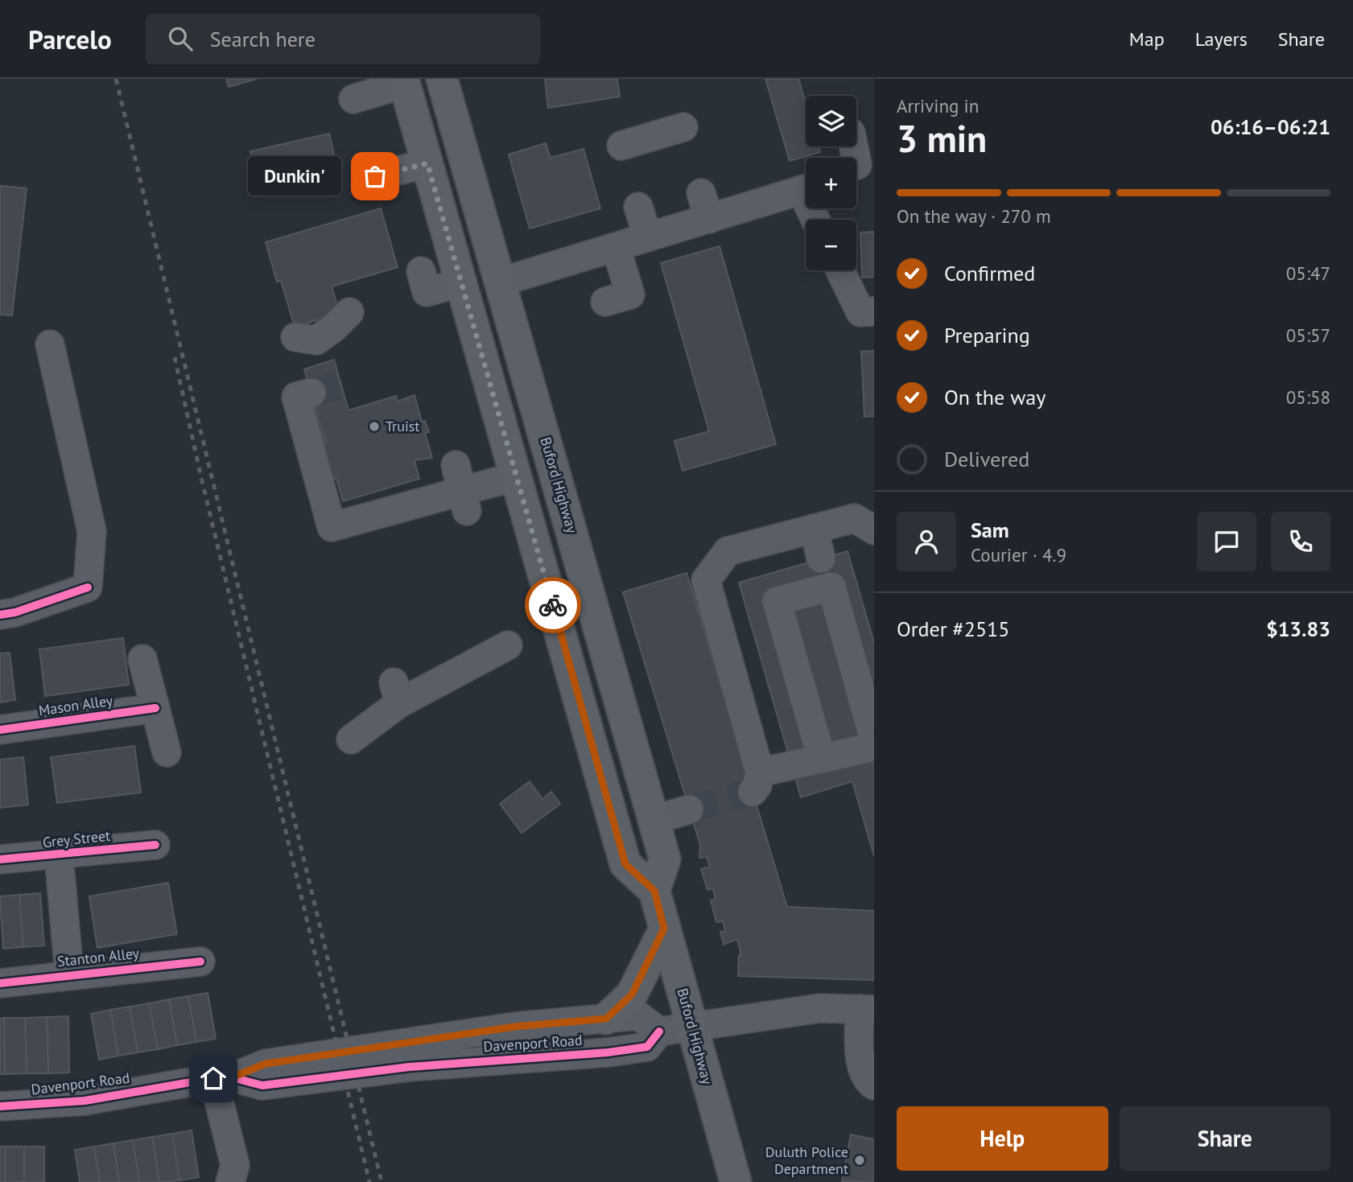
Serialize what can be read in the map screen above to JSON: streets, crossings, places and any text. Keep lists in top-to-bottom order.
{
  "streets": {
    "main road": ["Buford Highway"],
    "street": [
      "Mason Alley",
      "Grey Street",
      "Stanton Alley",
      "Davenport Road"
    ]
  },
  "places": ["Dunkin'", "Truist", "Duluth Police Department"],
  "page": {
    "header": "Parcelo",
    "search": "Search here",
    "nav": ["Map", "Layers", "Share"],
    "heading": ["3 min", "Arriving in", "06:16–06:21"],
    "panel": [
      "Sam",
      "Courier · 4.9",
      "Order #2515",
      "$13.83"
    ],
    "map_buttons": ["+", "−"],
    "bubble": "Dunkin'",
    "bar": "On the way · 270 m",
    "list": [
      ["Confirmed", "05:47"],
      ["Preparing", "05:57"],
      ["On the way", "05:58"],
      "Delivered"
    ],
    "buttons": ["Help", "Share"]
  }
}
